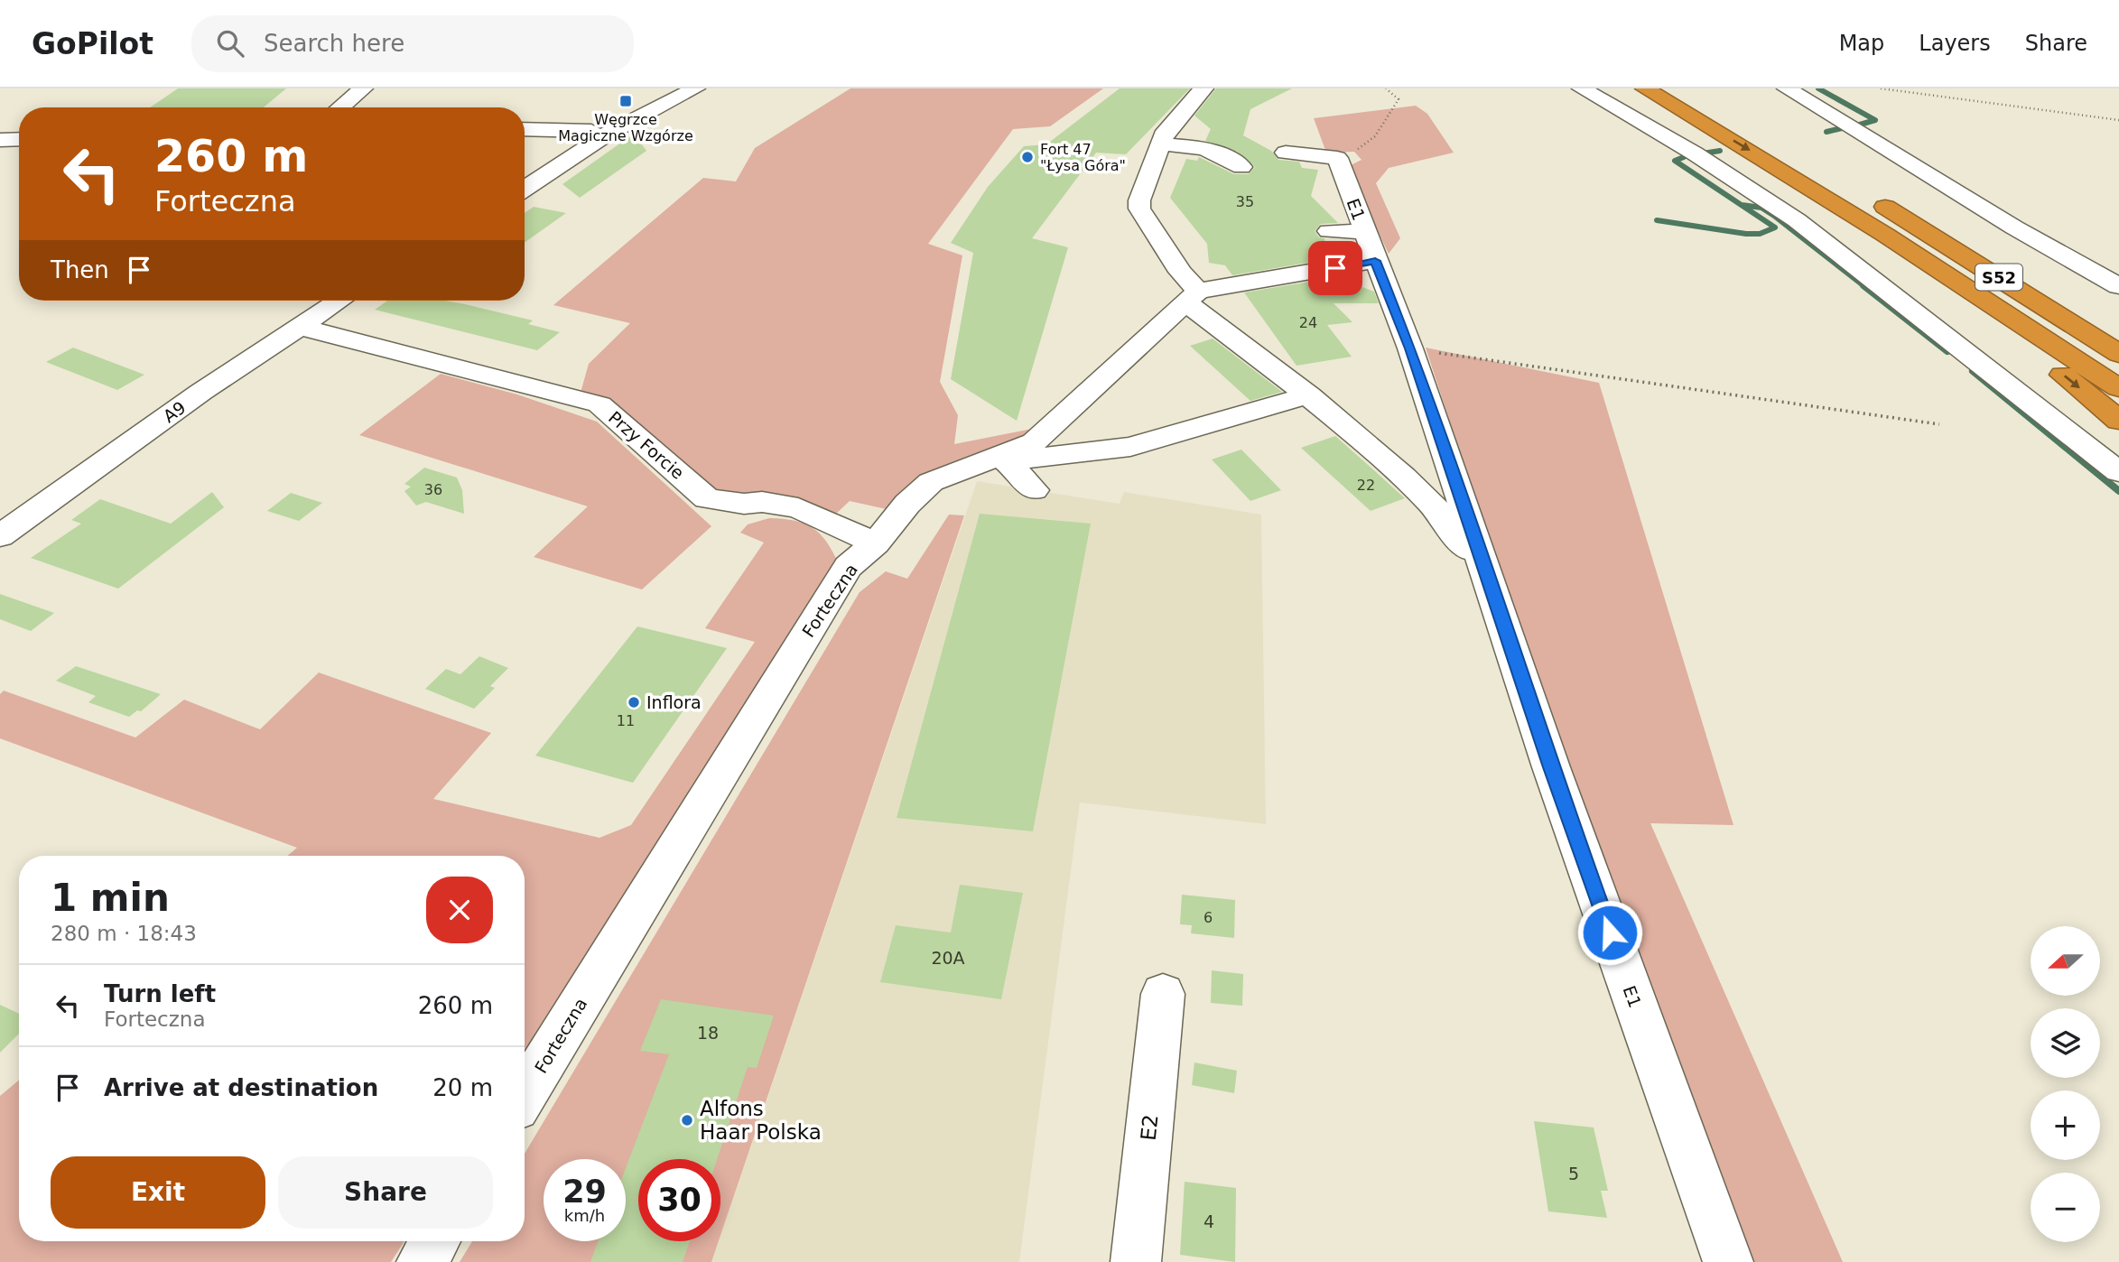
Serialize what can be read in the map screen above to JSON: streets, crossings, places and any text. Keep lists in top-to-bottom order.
{
  "streets": {
    "highway": ["S52"],
    "street": [
      "E1",
      "A9",
      "Przy Forcie",
      "Forteczna",
      "E2"
    ]
  },
  "crossings": [
    ["A9", "Przy Forcie"],
    ["Przy Forcie", "Forteczna"]
  ],
  "places": {
    "transit": ["Węgrzce Magiczne Wzgórze"],
    "other": ["Fort 47 \"Łysa Góra\"", "Inflora", "Alfons Haar Polska"]
  },
  "house_numbers": [
    "35",
    "24",
    "22",
    "36",
    "11",
    "6",
    "20A",
    "18",
    "5",
    "4"
  ],
  "north": "left",
  "page": {
    "header": "GoPilot",
    "search": "Search here",
    "nav": ["Map", "Layers", "Share"],
    "turn": ["260 m", "Forteczna"],
    "then": "Then",
    "heading": ["1 min", "280 m · 18:43"],
    "map_buttons": ["+", "−"],
    "list": [
      {
        "name": "Turn left",
        "note": "Forteczna",
        "value": "260 m"
      },
      {
        "name": "Arrive at destination",
        "value": "20 m"
      }
    ],
    "buttons": ["Exit", "Share"],
    "speed": "29 km/h",
    "limit": "30"
  }
}
